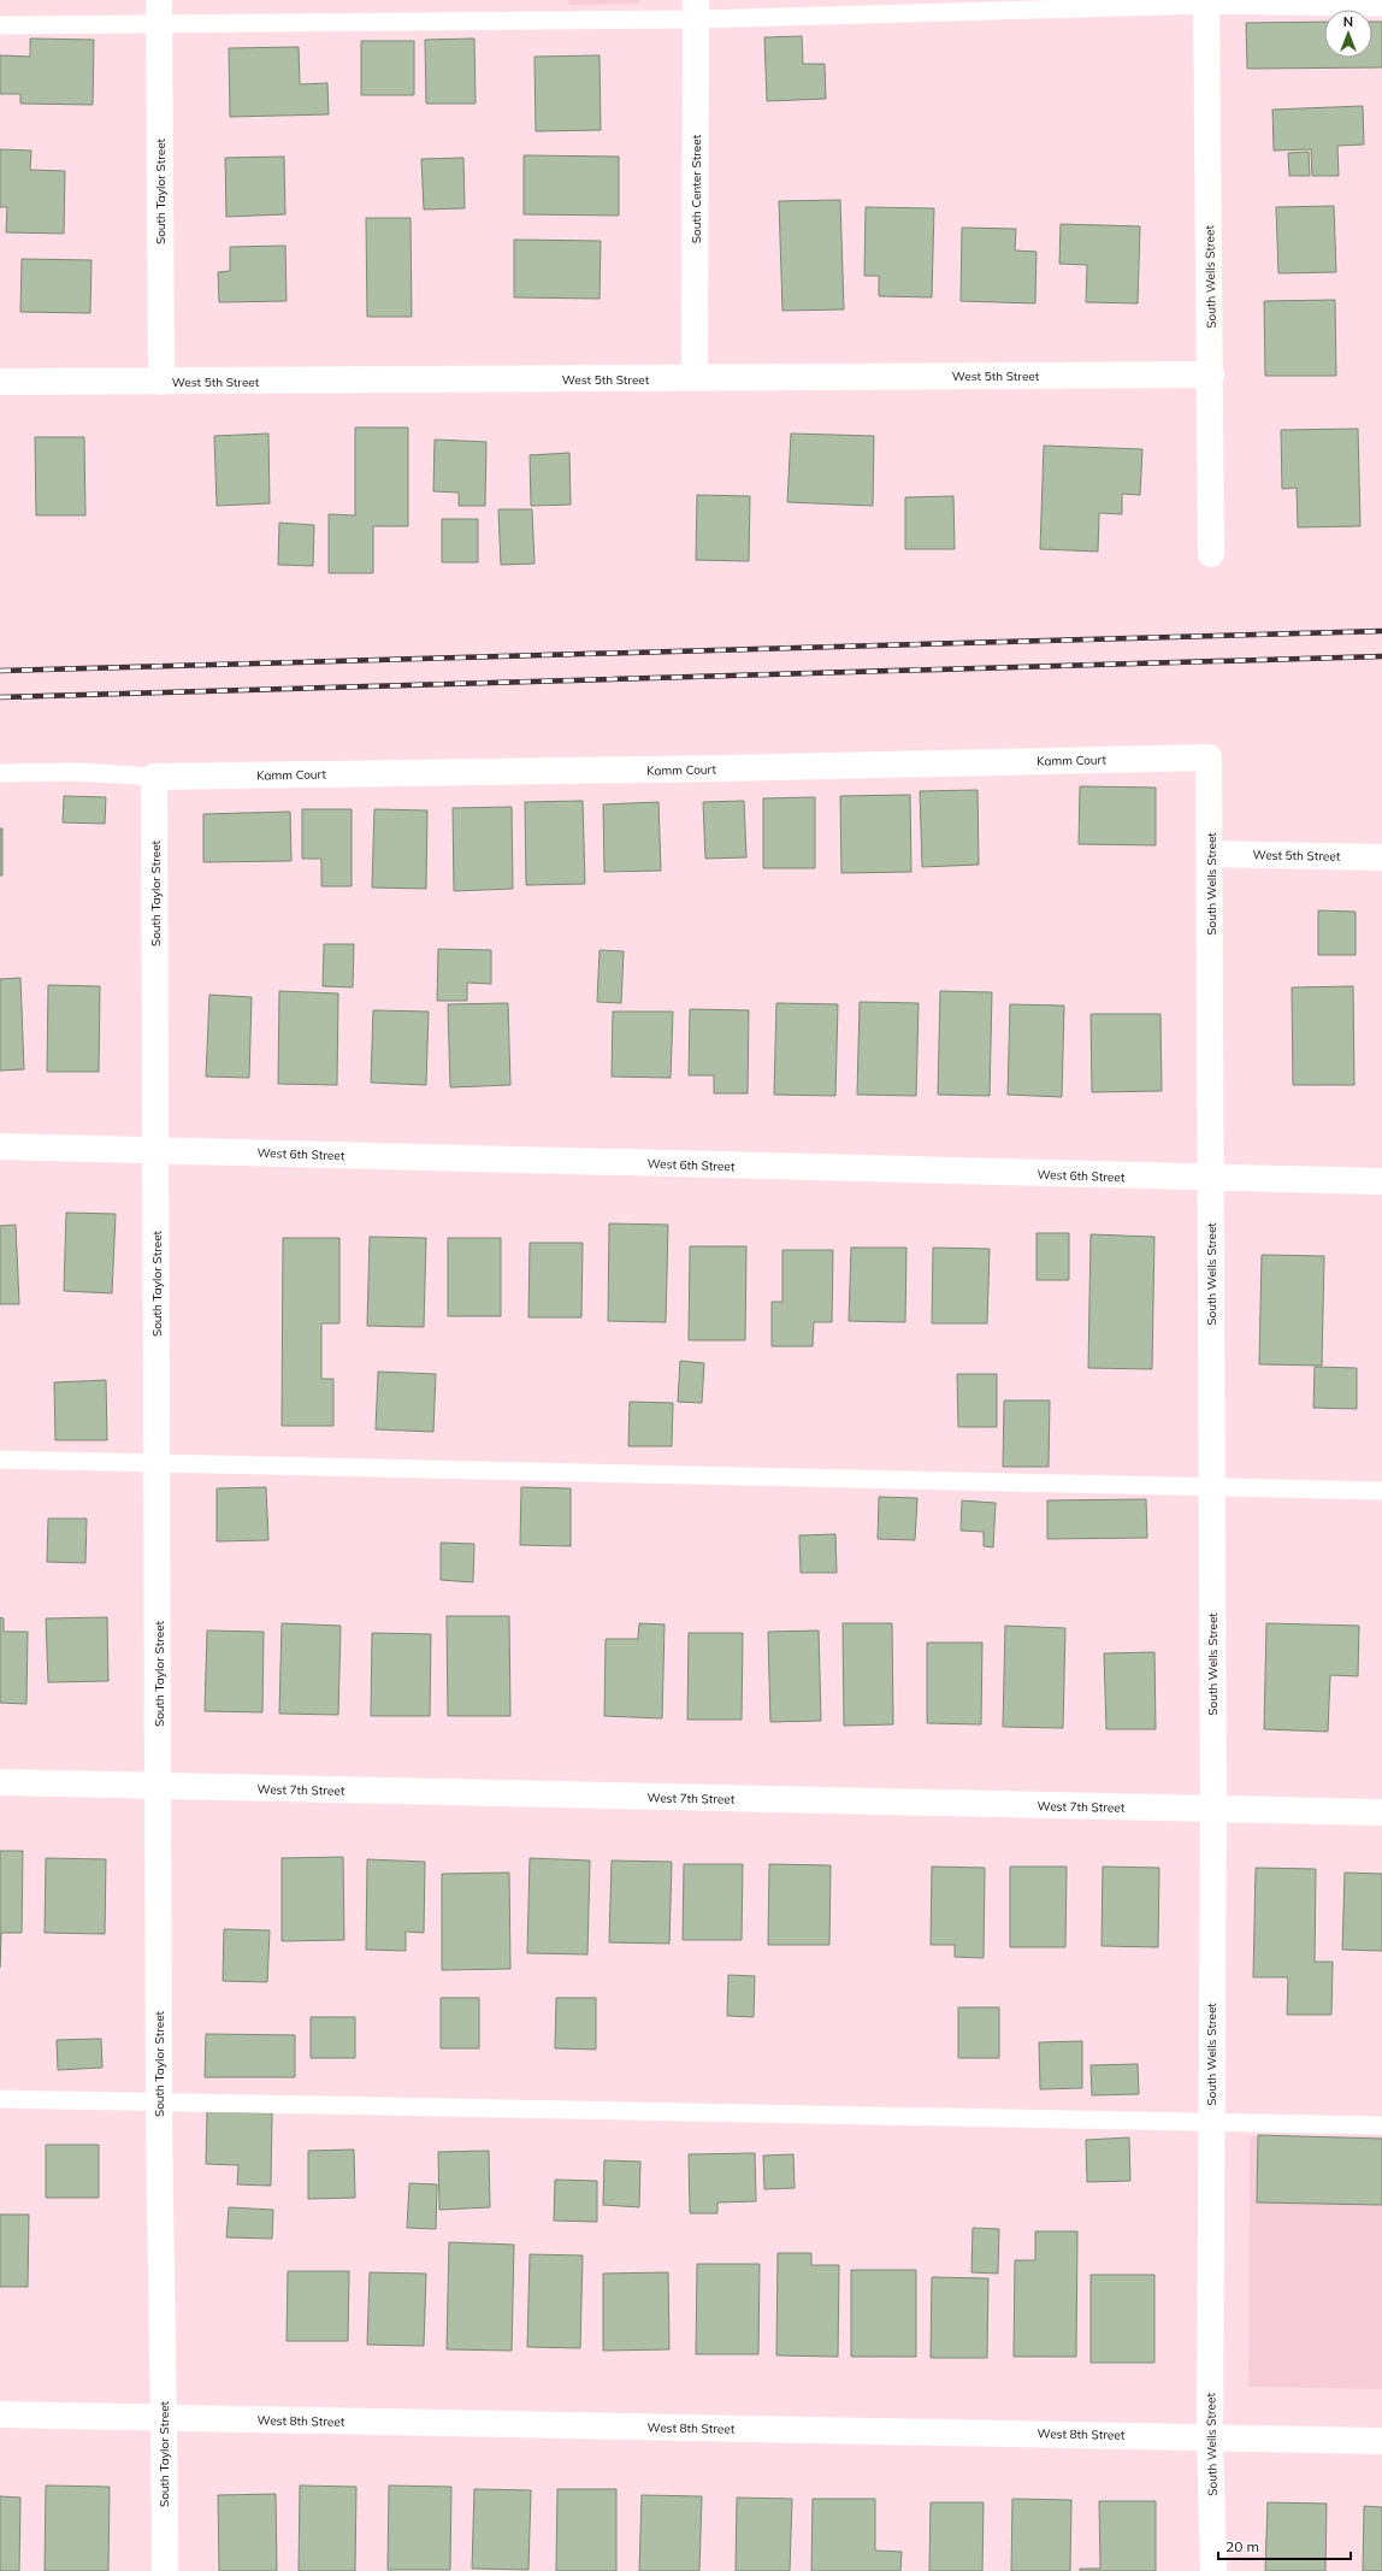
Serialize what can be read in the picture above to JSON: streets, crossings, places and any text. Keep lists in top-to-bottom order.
{
  "streets": {
    "street": [
      "South Center Street",
      "South Taylor Street",
      "South Wells Street",
      "West 5th Street",
      "Kamm Court",
      "West 6th Street",
      "West 7th Street",
      "West 8th Street"
    ]
  },
  "crossings": [
    ["South Center Street", "West 5th Street"],
    ["South Taylor Street", "West 5th Street"],
    ["South Taylor Street", "Kamm Court"],
    ["South Taylor Street", "West 6th Street"],
    ["South Taylor Street", "West 7th Street"],
    ["South Taylor Street", "West 8th Street"],
    ["South Wells Street", "West 5th Street"],
    ["South Wells Street", "Kamm Court"],
    ["South Wells Street", "West 6th Street"],
    ["South Wells Street", "West 7th Street"],
    ["South Wells Street", "West 8th Street"]
  ],
  "scale_bar": "20 m",
  "north": "top"
}
